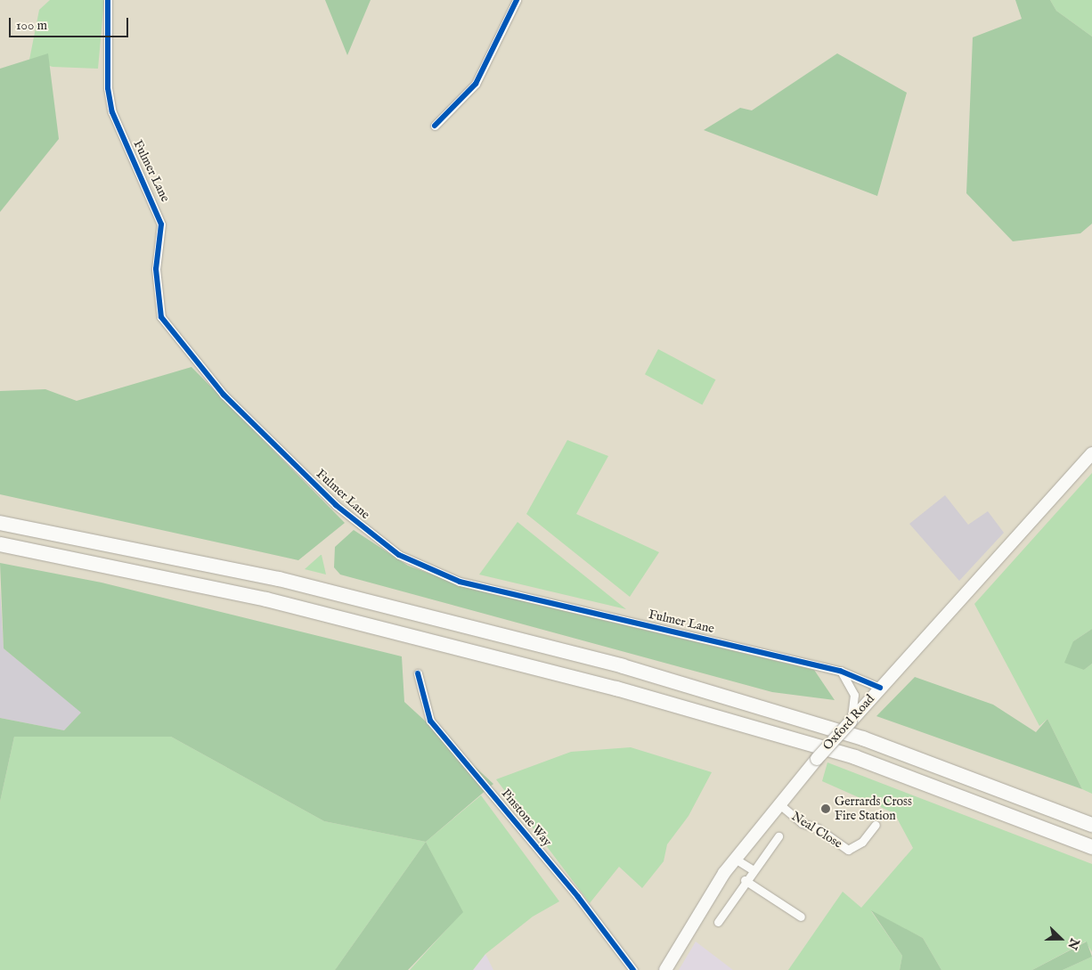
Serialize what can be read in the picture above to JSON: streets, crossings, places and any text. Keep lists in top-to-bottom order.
{
  "streets": {
    "main road": ["Oxford Road"],
    "street": ["Fulmer Lane", "Pinstone Way", "Neal Close"]
  },
  "crossings": [
    ["Fulmer Lane", "Oxford Road"],
    ["Oxford Road", "Neal Close"]
  ],
  "places": ["Gerrards Cross Fire Station"],
  "scale_bar": "100 m",
  "north": "right"
}
